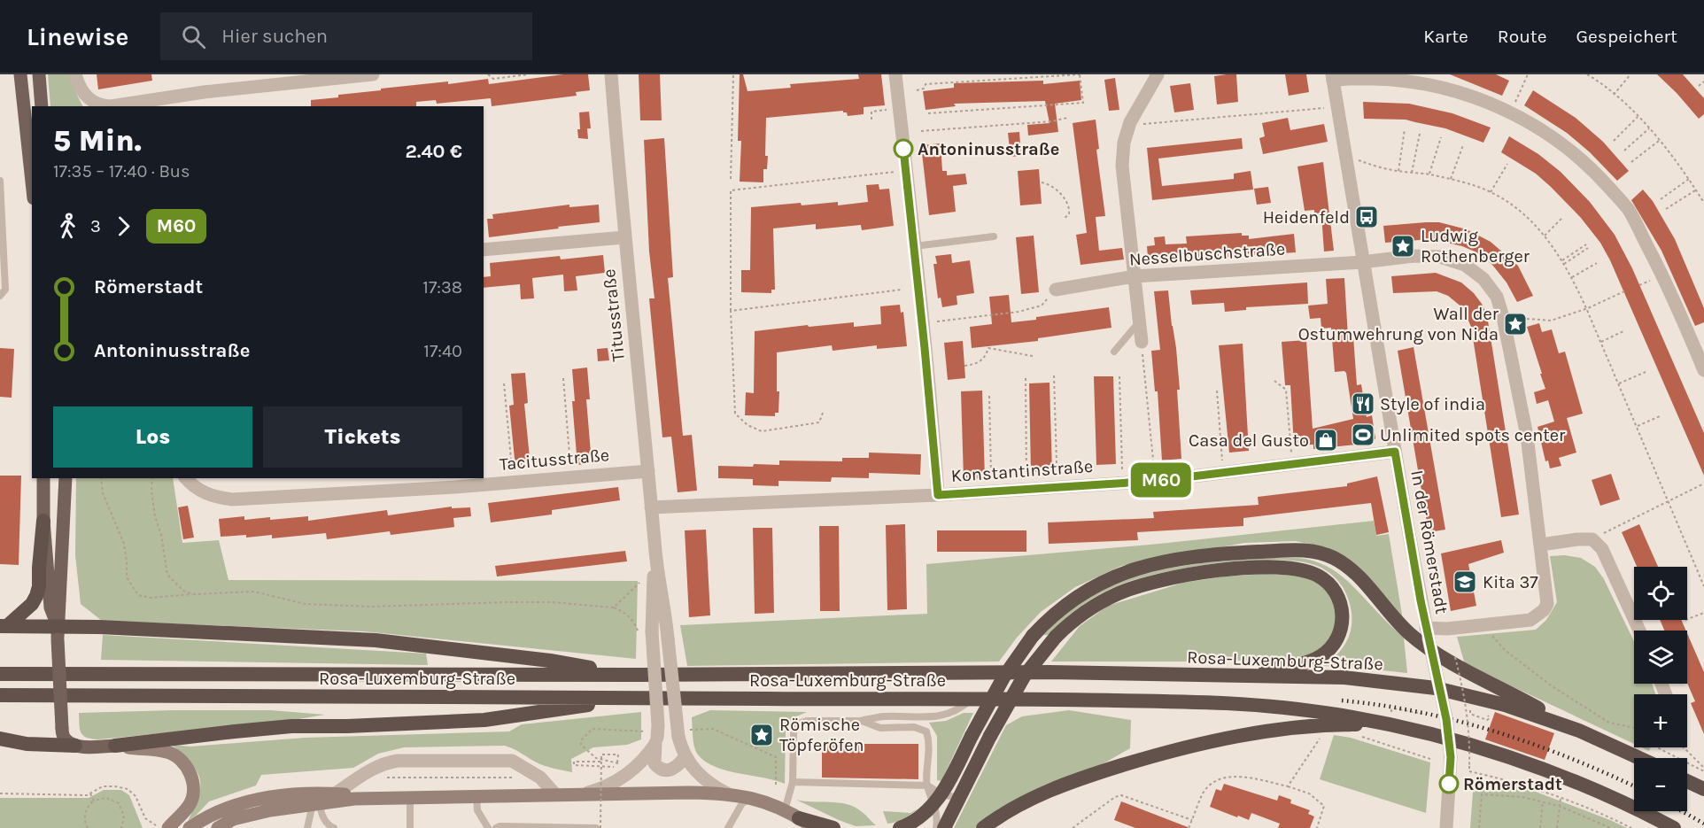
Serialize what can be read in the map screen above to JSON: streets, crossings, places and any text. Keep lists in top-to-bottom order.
{
  "streets": {
    "highway": ["Rosa-Luxemburg-Straße"],
    "street": [
      "Nesselbuschstraße",
      "Titusstraße",
      "Tacitusstraße",
      "Konstantinstraße",
      "In der Römerstadt"
    ]
  },
  "crossings": [
    ["Nesselbuschstraße", "In der Römerstadt"],
    ["Titusstraße", "Tacitusstraße"],
    ["Titusstraße", "Konstantinstraße"],
    ["Konstantinstraße", "In der Römerstadt"]
  ],
  "places": {
    "other": ["Antoninusstraße", "Römerstadt"],
    "bus stop": ["Heidenfeld"],
    "place": ["Ludwig Rothenberger", "Wall der Ostumwehrung von Nida", "Römische Töpferöfen"],
    "restaurant": ["Style of india"],
    "sports": ["Unlimited spots center"],
    "shop": ["Casa del Gusto"],
    "school or university": ["Kita 37"]
  },
  "lines": ["bus line M60"],
  "page": {
    "header": "Linewise",
    "search": "Hier suchen",
    "nav": ["Karte", "Route", "Gespeichert"],
    "on_map": "M60",
    "heading": ["5 Min.", "17:35 – 17:40 · Bus", "2.40 €"],
    "legs": ["3", "M60"],
    "list": [
      {
        "name": "Römerstadt",
        "value": "17:38"
      },
      {
        "name": "Antoninusstraße",
        "value": "17:40"
      }
    ],
    "buttons": ["Los", "Tickets"],
    "map_buttons": ["+", "−"]
  }
}
